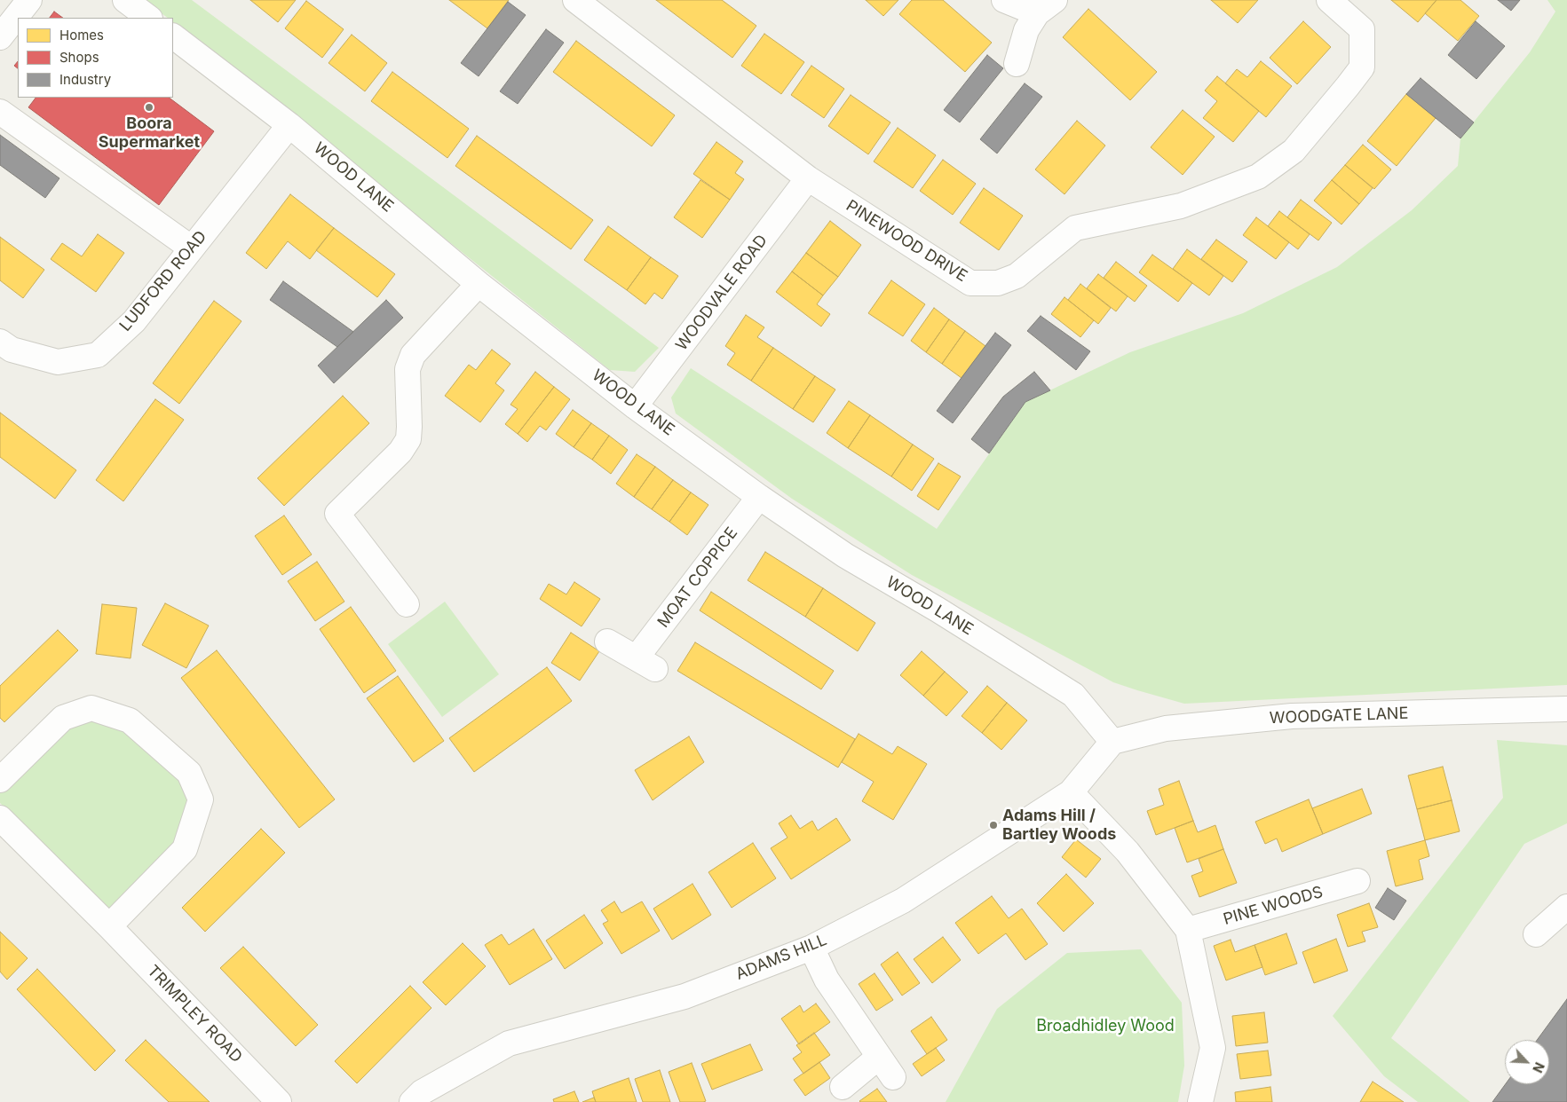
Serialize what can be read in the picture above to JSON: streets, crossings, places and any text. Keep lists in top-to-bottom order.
{
  "streets": {
    "street": [
      "WOOD LANE",
      "PINEWOOD DRIVE",
      "LUDFORD ROAD",
      "WOODVALE ROAD",
      "MOAT COPPICE",
      "WOODGATE LANE",
      "PINE WOODS",
      "ADAMS HILL",
      "TRIMPLEY ROAD"
    ]
  },
  "crossings": [
    ["WOOD LANE", "LUDFORD ROAD"],
    ["WOOD LANE", "WOODVALE ROAD"],
    ["WOOD LANE", "MOAT COPPICE"],
    ["WOOD LANE", "WOODGATE LANE"],
    ["WOOD LANE", "ADAMS HILL"],
    ["PINEWOOD DRIVE", "WOODVALE ROAD"],
    ["WOODGATE LANE", "ADAMS HILL"]
  ],
  "parks": ["Broadhidley Wood"],
  "places": ["Boora Supermarket", "Adams Hill / Bartley Woods"],
  "legend": ["Homes", "Shops", "Industry"],
  "north": "bottom right"
}
